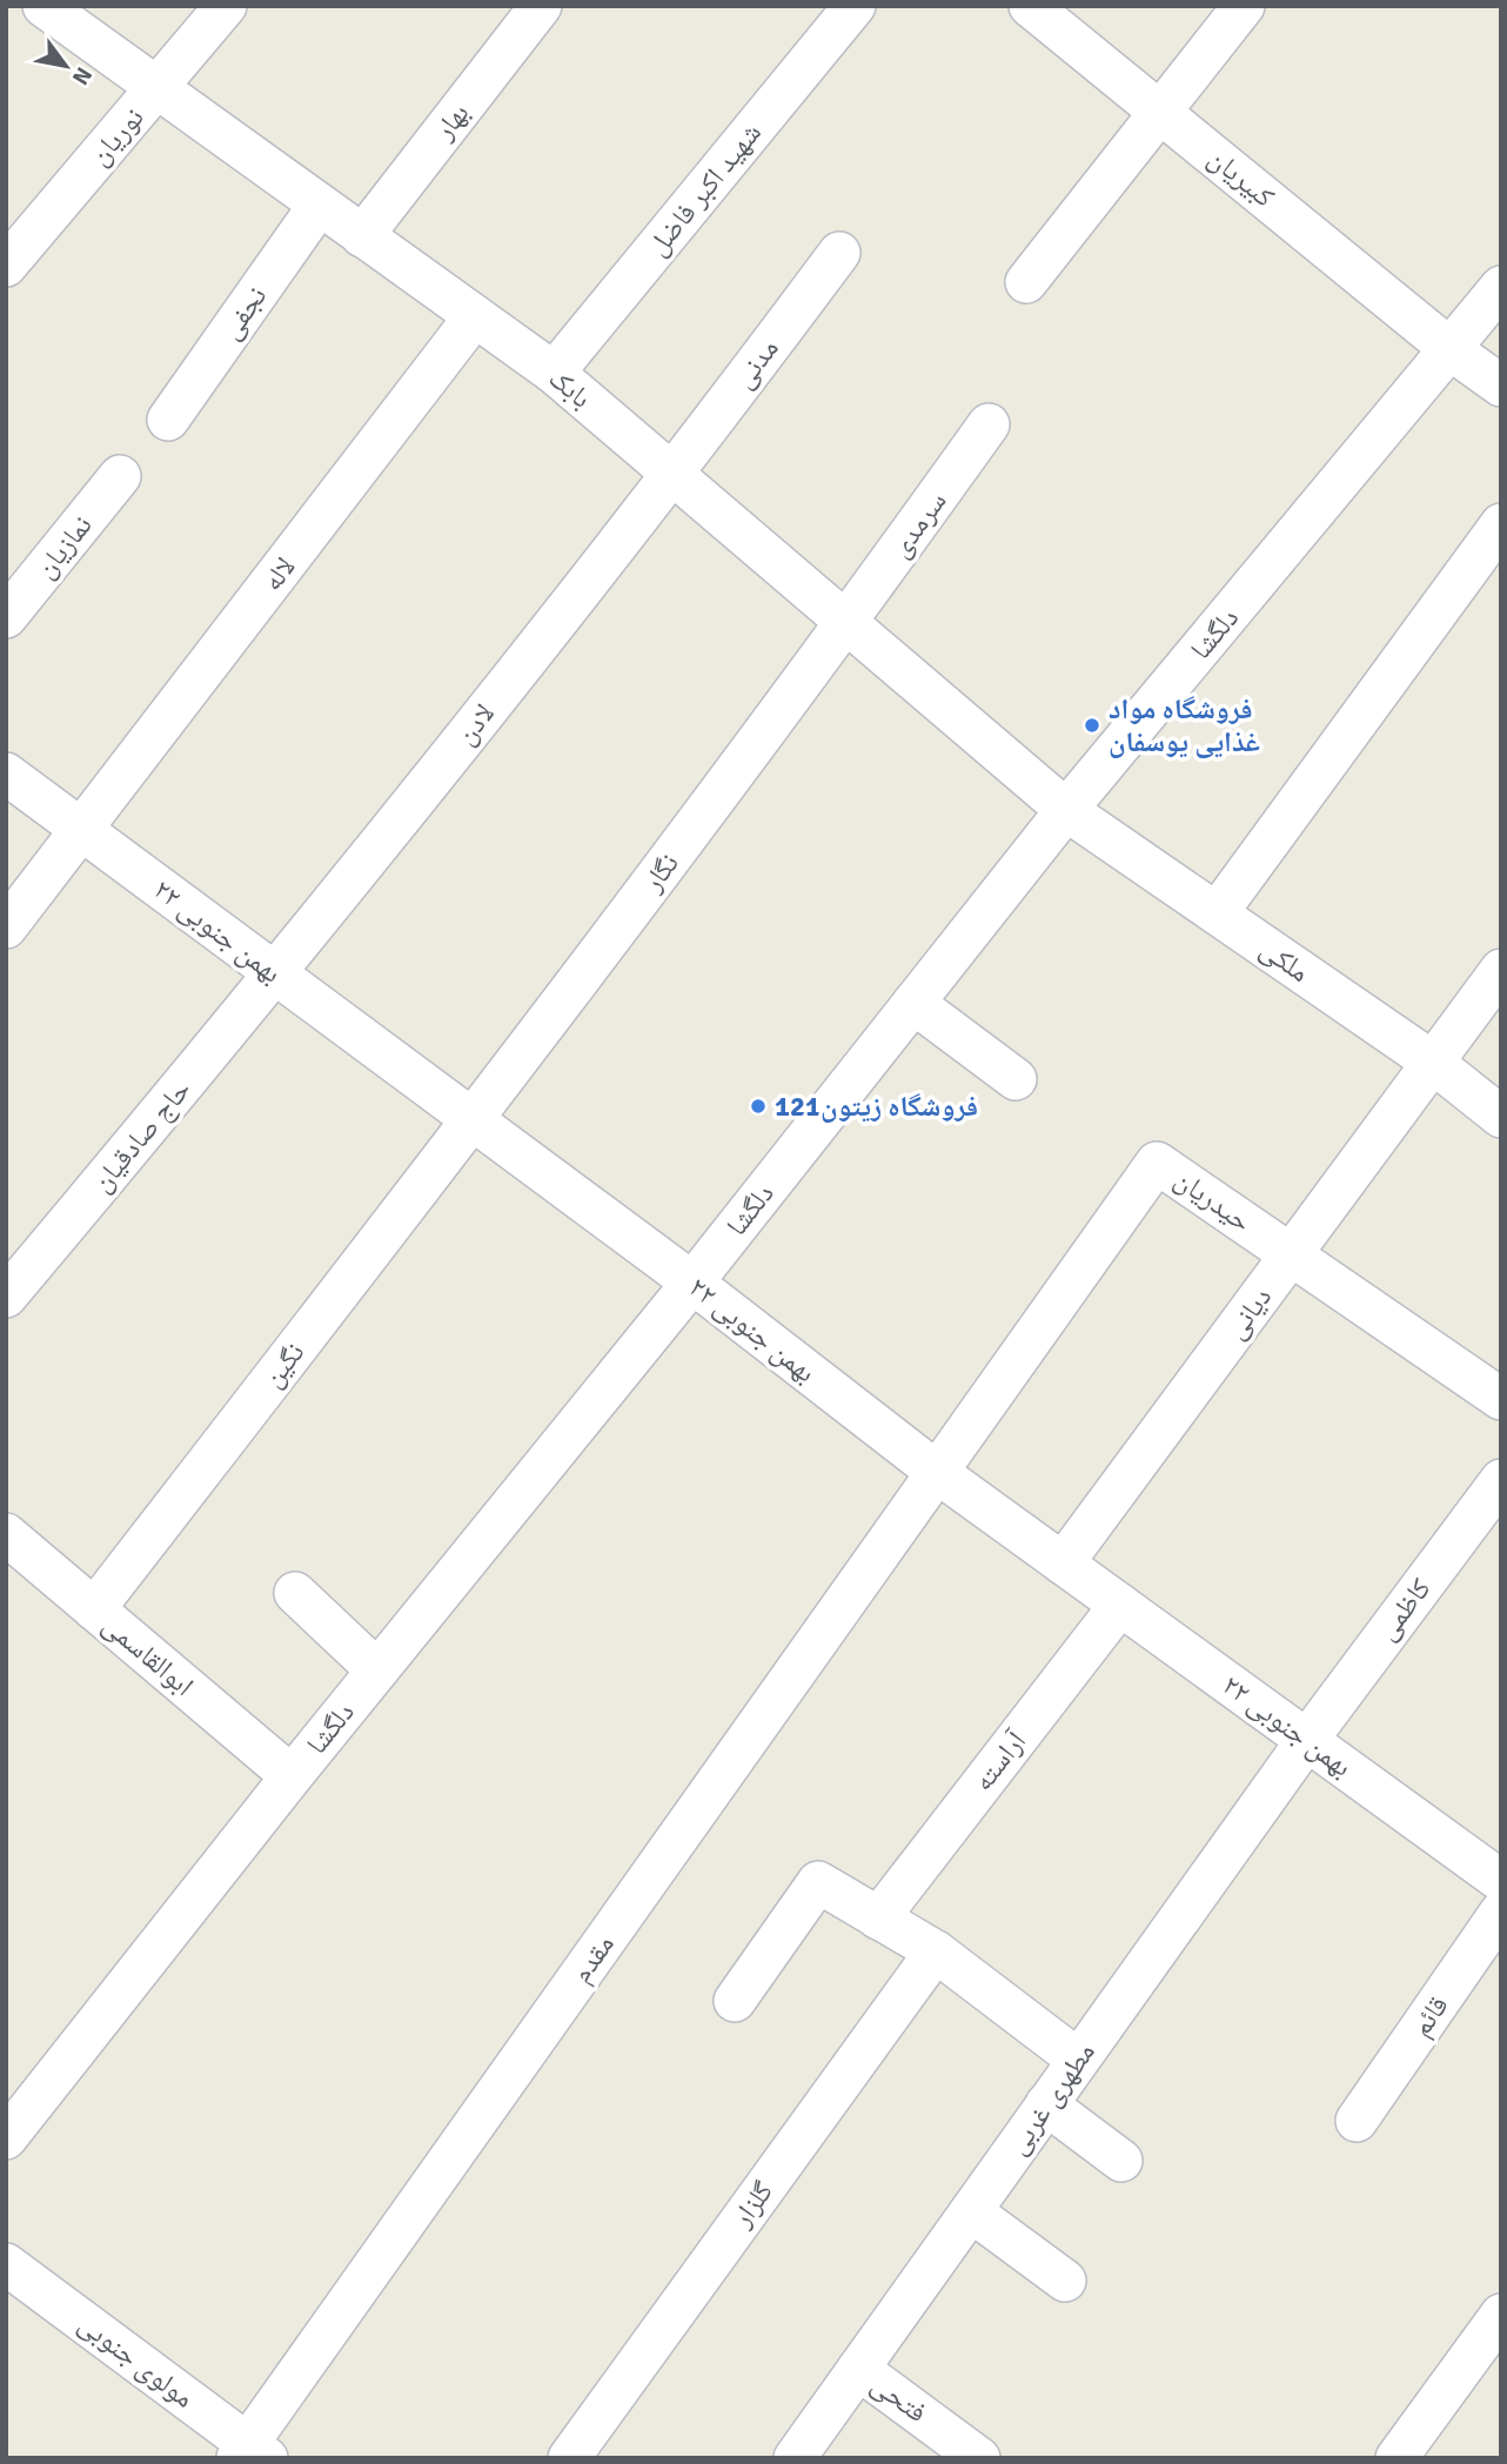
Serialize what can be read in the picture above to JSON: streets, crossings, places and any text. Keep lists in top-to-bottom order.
{
  "streets": {
    "street": [
      "بهار",
      "نوریان",
      "کبیریان",
      "شهید اکبر فاضل",
      "نجفی",
      "مدنی",
      "بابک",
      "سرمدی",
      "نمازیان",
      "لاله",
      "دلگشا",
      "لادن",
      "نگار",
      "۲۲ بهمن جنوبی",
      "ملکی",
      "حاج صادقیان",
      "حیدریان",
      "دیانی",
      "نگین",
      "کاظمی",
      "ابوالقاسمی",
      "آراسته",
      "مقدم",
      "قائم",
      "مطهری غربی",
      "گلزار",
      "مولوی جنوبی",
      "فتحی"
    ]
  },
  "crossings": [
    ["بهار", "بابک"],
    ["نوریان", "بابک"],
    ["کبیریان", "دلگشا"],
    ["شهید اکبر فاضل", "بابک"],
    ["نجفی", "بابک"],
    ["مدنی", "بابک"],
    ["مدنی", "لادن"],
    ["بابک", "سرمدی"],
    ["بابک", "لاله"],
    ["بابک", "دلگشا"],
    ["بابک", "لادن"],
    ["بابک", "نگار"],
    ["بابک", "ملکی"],
    ["سرمدی", "نگار"],
    ["لاله", "۲۲ بهمن جنوبی"],
    ["دلگشا", "۲۲ بهمن جنوبی"],
    ["دلگشا", "ملکی"],
    ["دلگشا", "ابوالقاسمی"],
    ["لادن", "۲۲ بهمن جنوبی"],
    ["لادن", "حاج صادقیان"],
    ["نگار", "۲۲ بهمن جنوبی"],
    ["نگار", "نگین"],
    ["۲۲ بهمن جنوبی", "حاج صادقیان"],
    ["۲۲ بهمن جنوبی", "حیدریان"],
    ["۲۲ بهمن جنوبی", "دیانی"],
    ["۲۲ بهمن جنوبی", "نگین"],
    ["۲۲ بهمن جنوبی", "کاظمی"],
    ["۲۲ بهمن جنوبی", "آراسته"],
    ["۲۲ بهمن جنوبی", "مقدم"],
    ["۲۲ بهمن جنوبی", "مطهری غربی"],
    ["ملکی", "دیانی"],
    ["حیدریان", "دیانی"],
    ["حیدریان", "مقدم"],
    ["نگین", "ابوالقاسمی"],
    ["کاظمی", "مطهری غربی"],
    ["مقدم", "مولوی جنوبی"],
    ["مطهری غربی", "فتحی"]
  ],
  "places": ["فروشگاه مواد غذایی یوسفان", "فروشگاه زیتون121"],
  "north": "bottom right"
}
